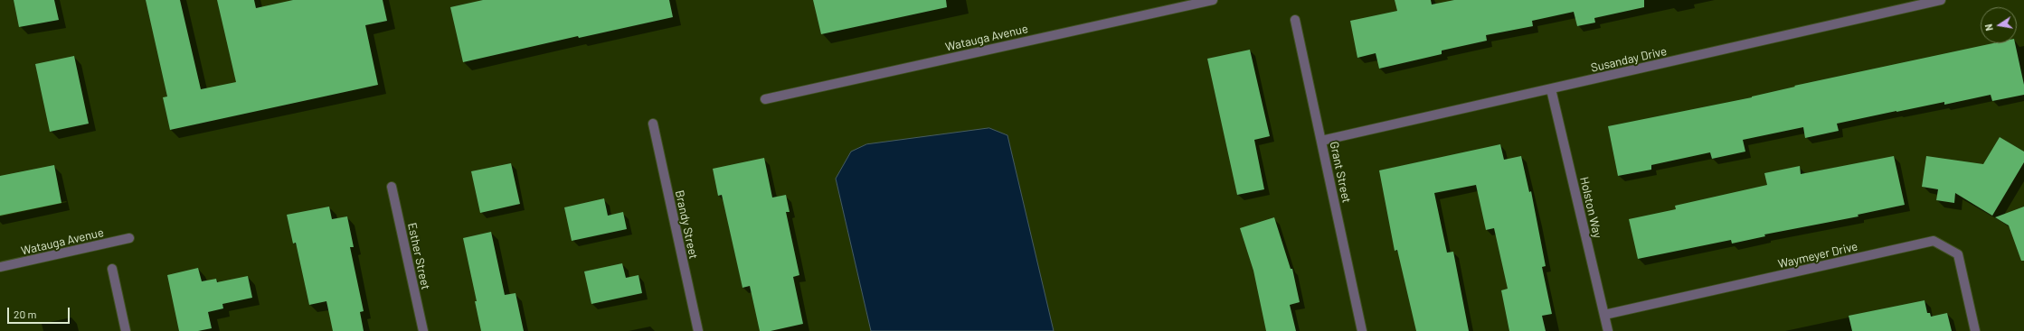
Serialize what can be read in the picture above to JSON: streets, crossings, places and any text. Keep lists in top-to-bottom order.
{
  "streets": {
    "street": [
      "Watauga Avenue",
      "Susanday Drive",
      "Grant Street",
      "Holston Way",
      "Brandy Street",
      "Waymeyer Drive",
      "Esther Street"
    ]
  },
  "crossings": [
    ["Susanday Drive", "Grant Street"],
    ["Susanday Drive", "Holston Way"],
    ["Holston Way", "Waymeyer Drive"]
  ],
  "scale_bar": "20 m",
  "north": "left"
}
